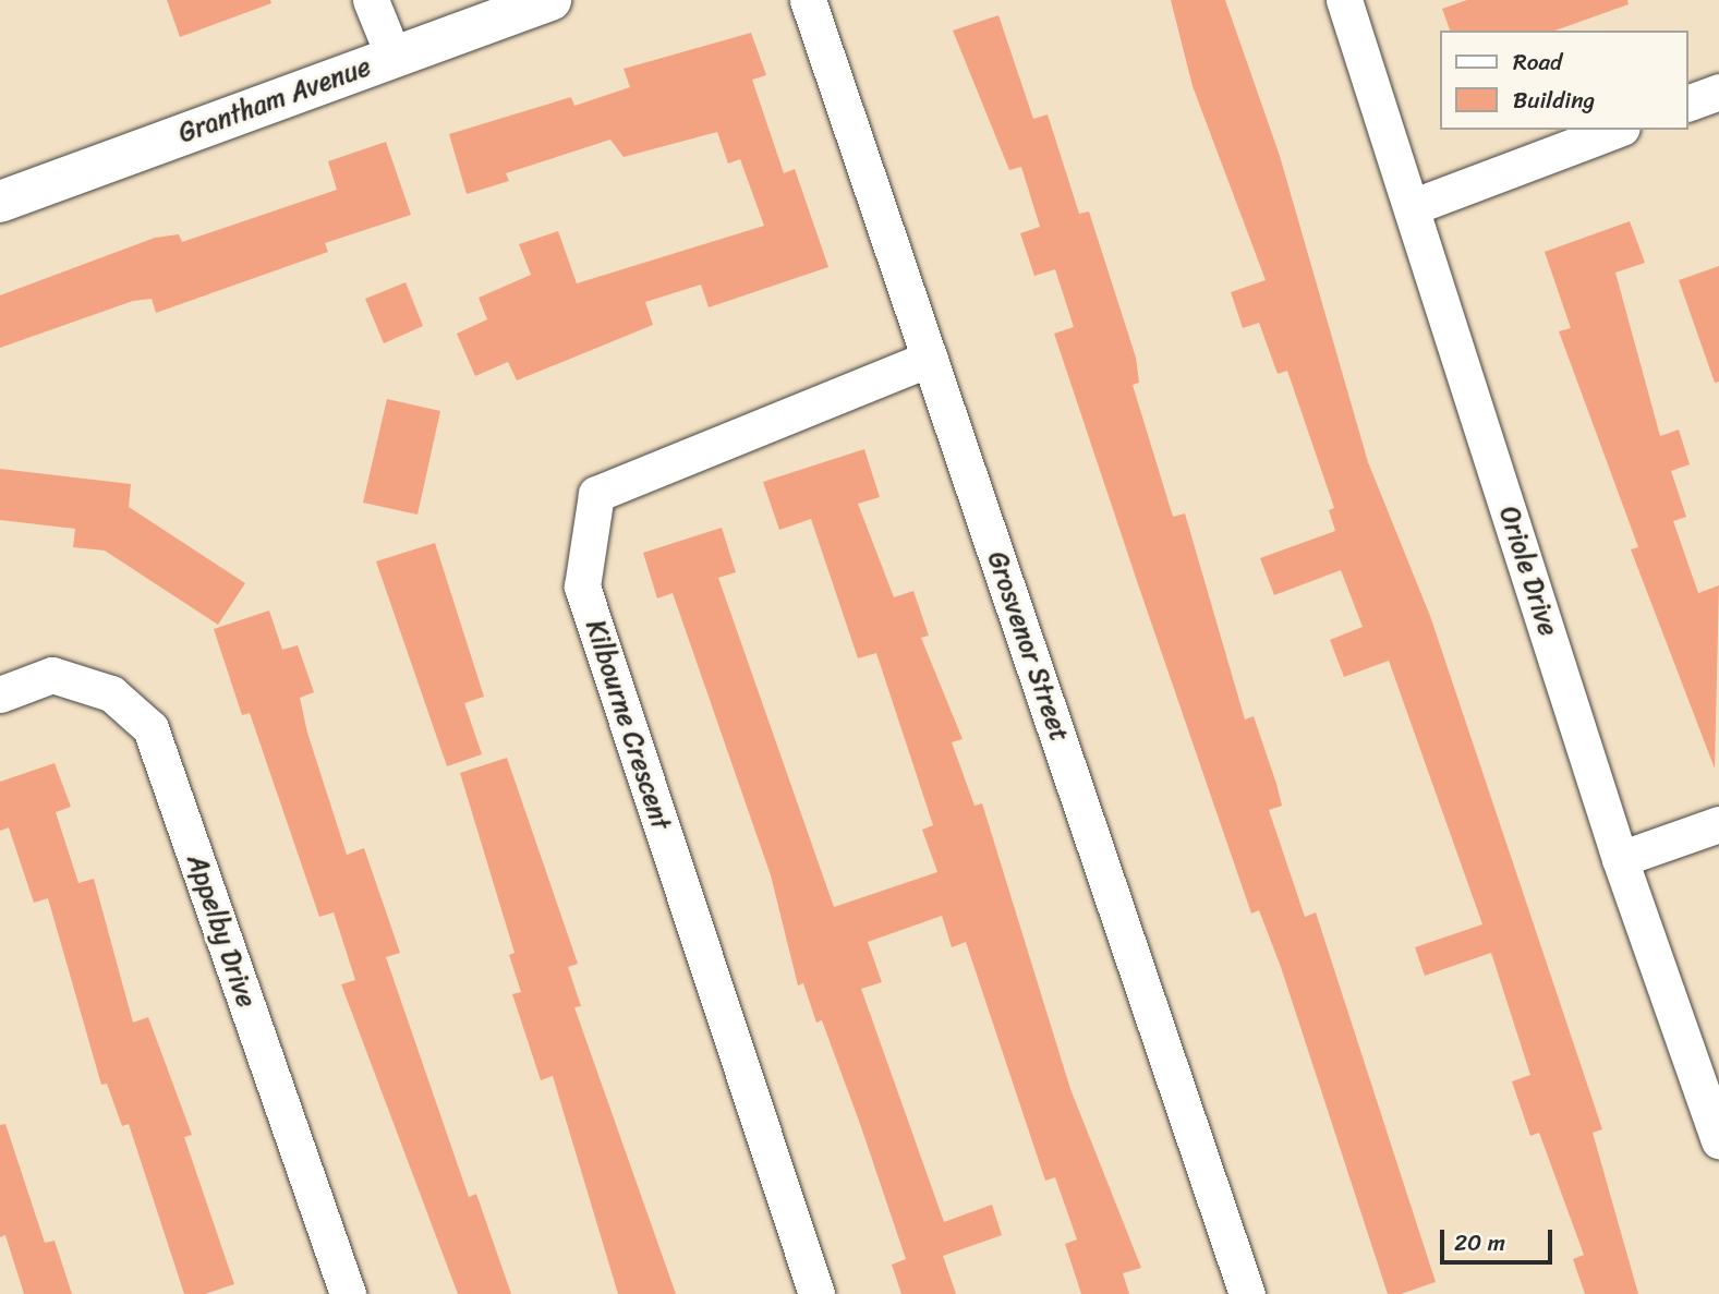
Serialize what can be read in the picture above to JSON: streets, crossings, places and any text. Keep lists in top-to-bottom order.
{
  "streets": {
    "street": [
      "Grantham Avenue",
      "Oriole Drive",
      "Grosvenor Street",
      "Kilbourne Crescent",
      "Appelby Drive"
    ]
  },
  "crossings": [
    ["Grosvenor Street", "Kilbourne Crescent"]
  ],
  "legend": ["Road", "Building"],
  "scale_bar": "20 m"
}
